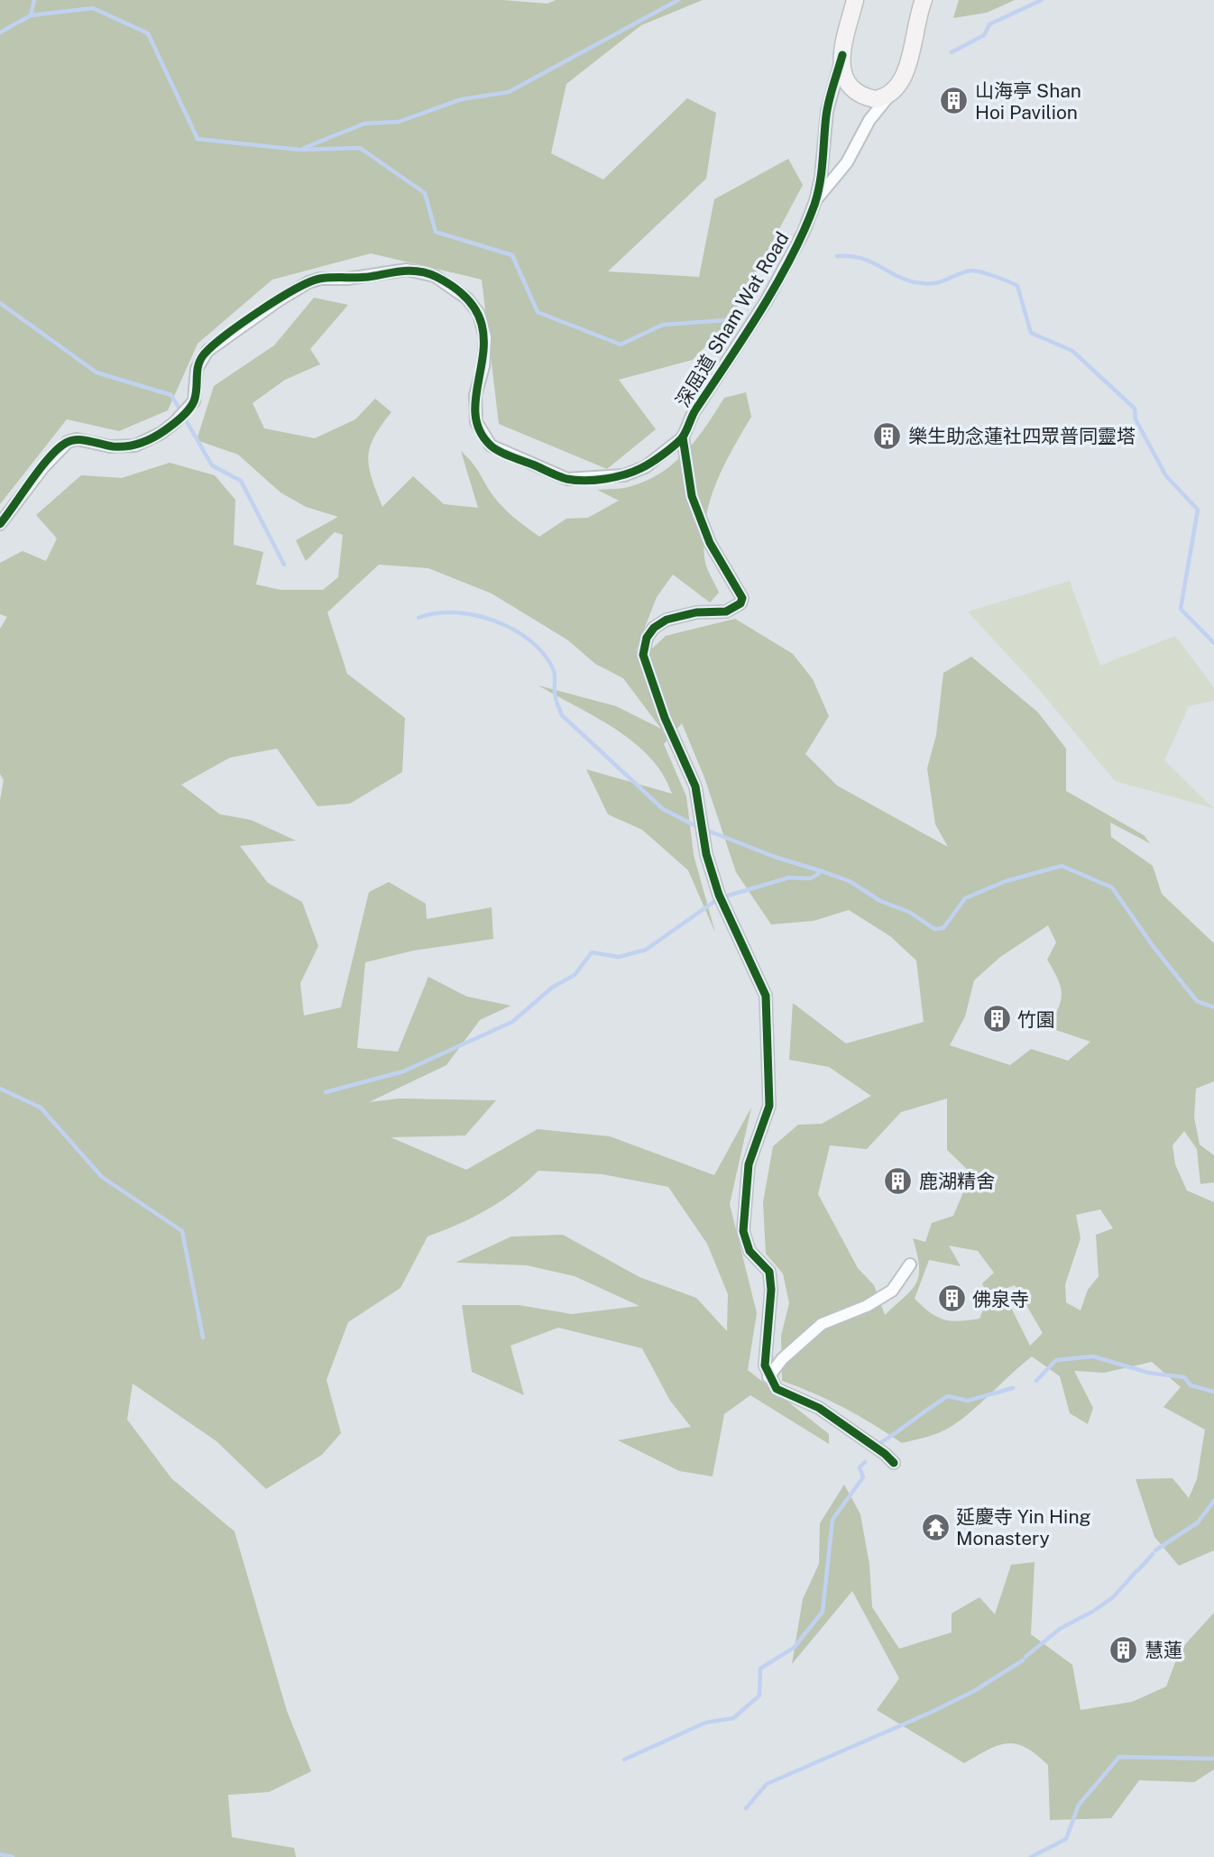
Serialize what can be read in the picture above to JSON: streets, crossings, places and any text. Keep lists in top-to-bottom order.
{
  "streets": {
    "main road": ["深屈道 Sham Wat Road"]
  },
  "places": {
    "building": [
      "山海亭 Shan Hoi Pavilion",
      "樂生助念蓮社四眾普同靈塔",
      "竹園",
      "鹿湖精舍",
      "佛泉寺",
      "慧蓮"
    ],
    "temple": ["延慶寺 Yin Hing Monastery"]
  }
}
